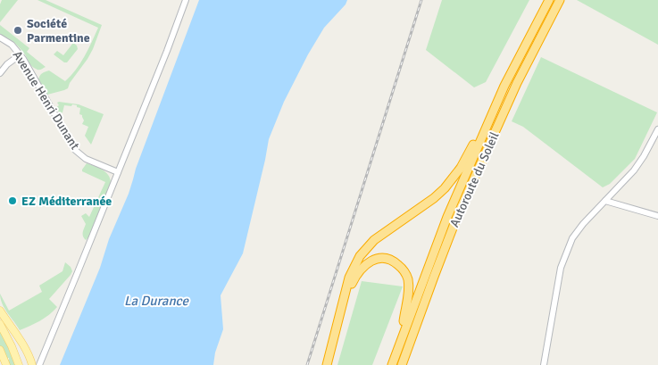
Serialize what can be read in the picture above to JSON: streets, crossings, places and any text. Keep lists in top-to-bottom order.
{
  "streets": {
    "highway": ["Autoroute du Soleil"],
    "street": ["Avenue Henri Dunant"]
  },
  "water": ["La Durance"],
  "places": ["Société Parmentine", "EZ Méditerranée"]
}
